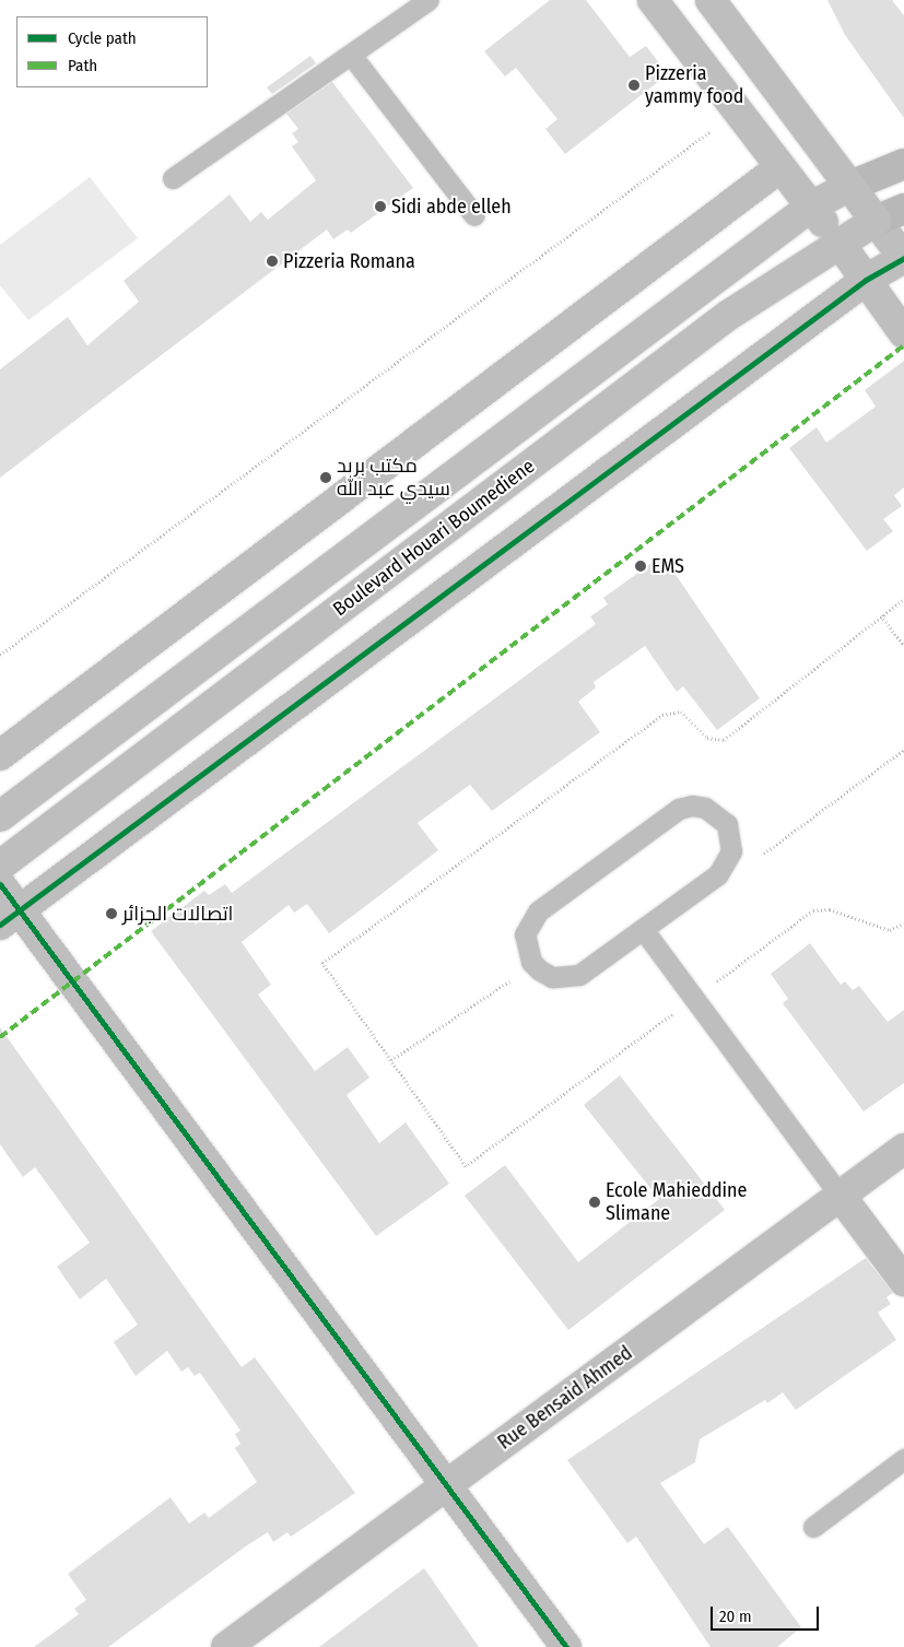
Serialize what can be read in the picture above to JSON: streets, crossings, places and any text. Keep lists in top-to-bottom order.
{
  "streets": {
    "street": ["Boulevard Houari Boumediene", "Rue Bensaid Ahmed"]
  },
  "places": [
    "Pizzeria yammy food",
    "Sidi abde elleh",
    "Pizzeria Romana",
    "مكتب بريد سيدي عبد الله",
    "EMS",
    "اتصالات الجزائر",
    "Ecole Mahieddine Slimane"
  ],
  "legend": ["Cycle path", "Path"],
  "scale_bar": "20 m"
}
